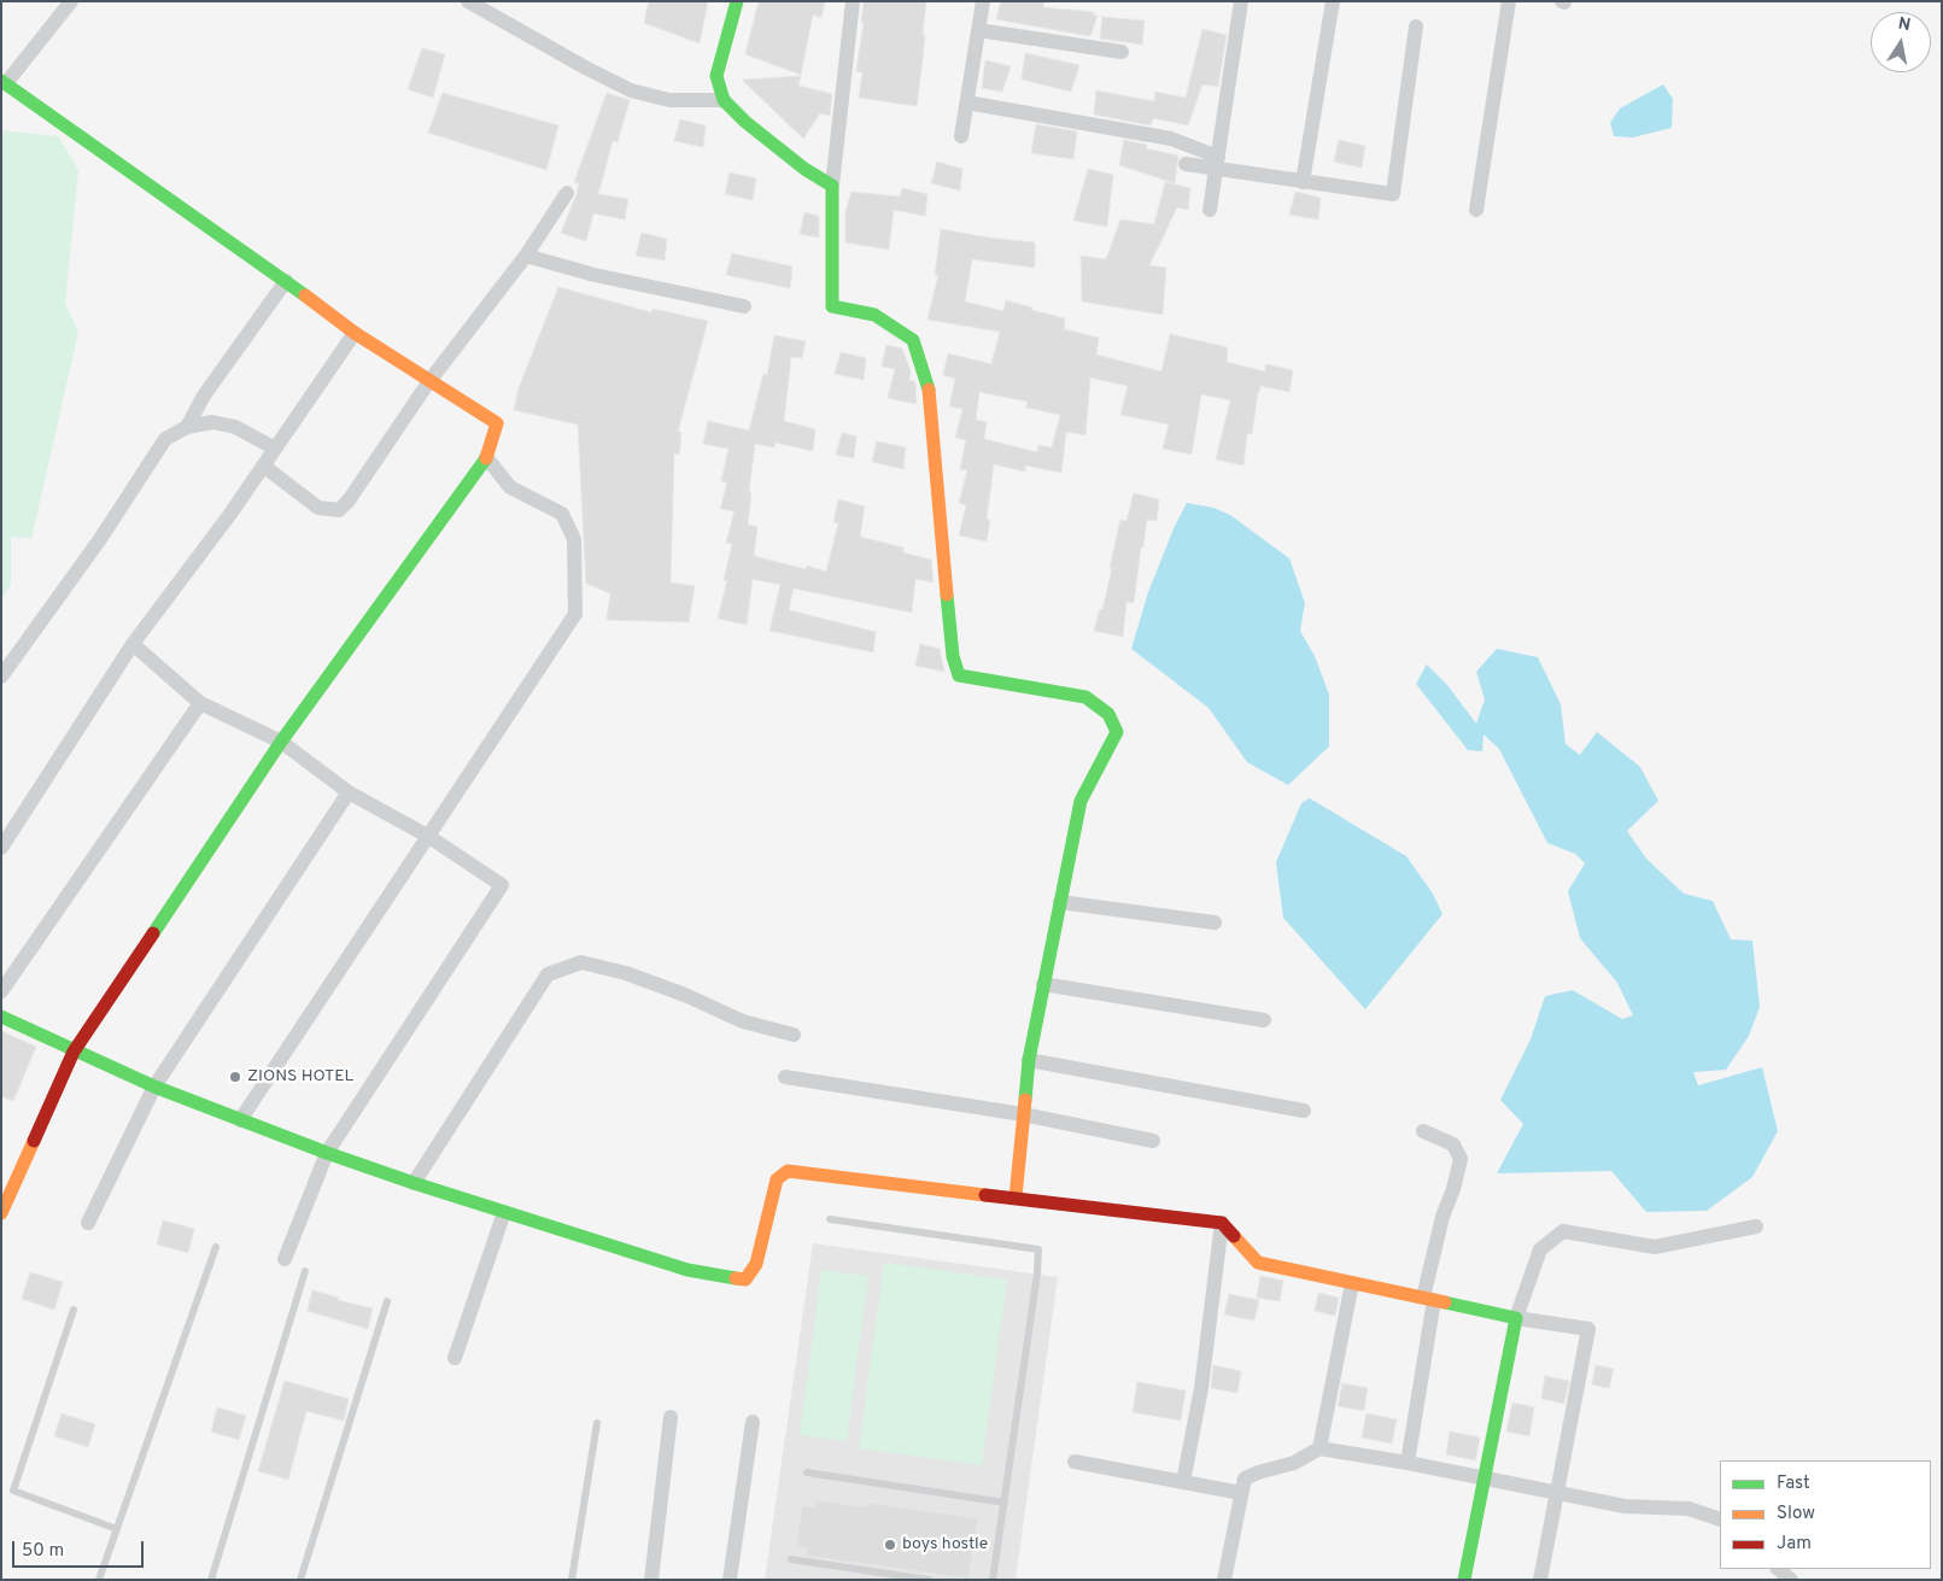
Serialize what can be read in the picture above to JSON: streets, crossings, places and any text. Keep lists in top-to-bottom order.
{
  "places": ["ZIONS HOTEL", "boys hostle"],
  "legend": ["Fast", "Slow", "Jam"],
  "scale_bar": "50 m",
  "north": "top"
}
